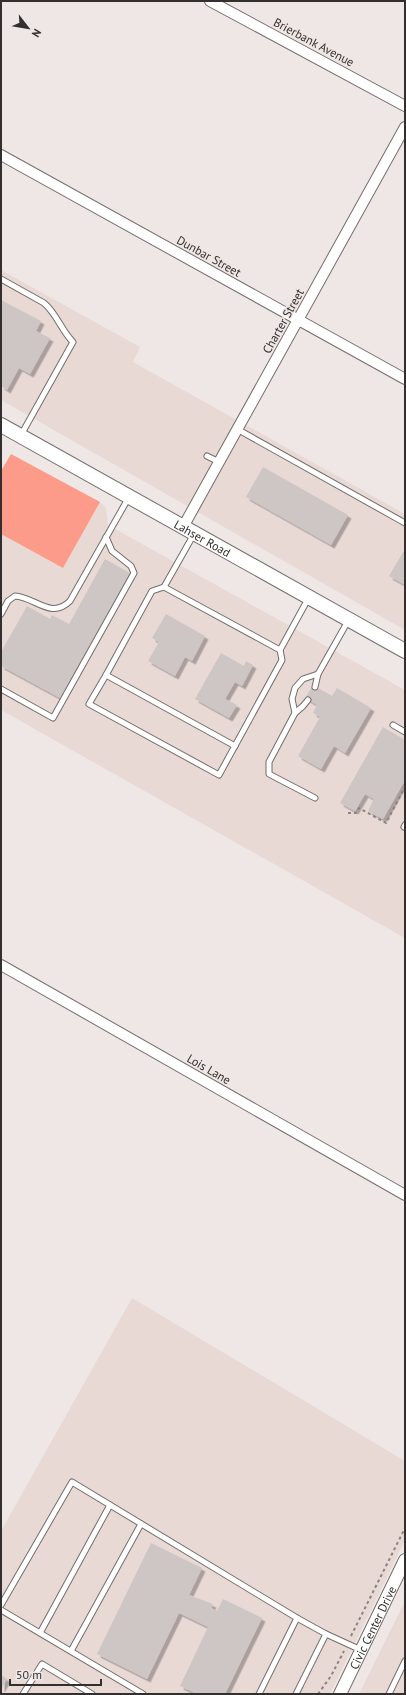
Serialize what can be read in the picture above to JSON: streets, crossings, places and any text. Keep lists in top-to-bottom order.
{
  "streets": {
    "main road": ["Lahser Road"],
    "street": [
      "Brierbank Avenue",
      "Dunbar Street",
      "Charter Street",
      "Lois Lane",
      "Civic Center Drive"
    ]
  },
  "crossings": [
    ["Dunbar Street", "Charter Street"],
    ["Charter Street", "Lahser Road"]
  ],
  "scale_bar": "50 m",
  "north": "bottom right"
}
